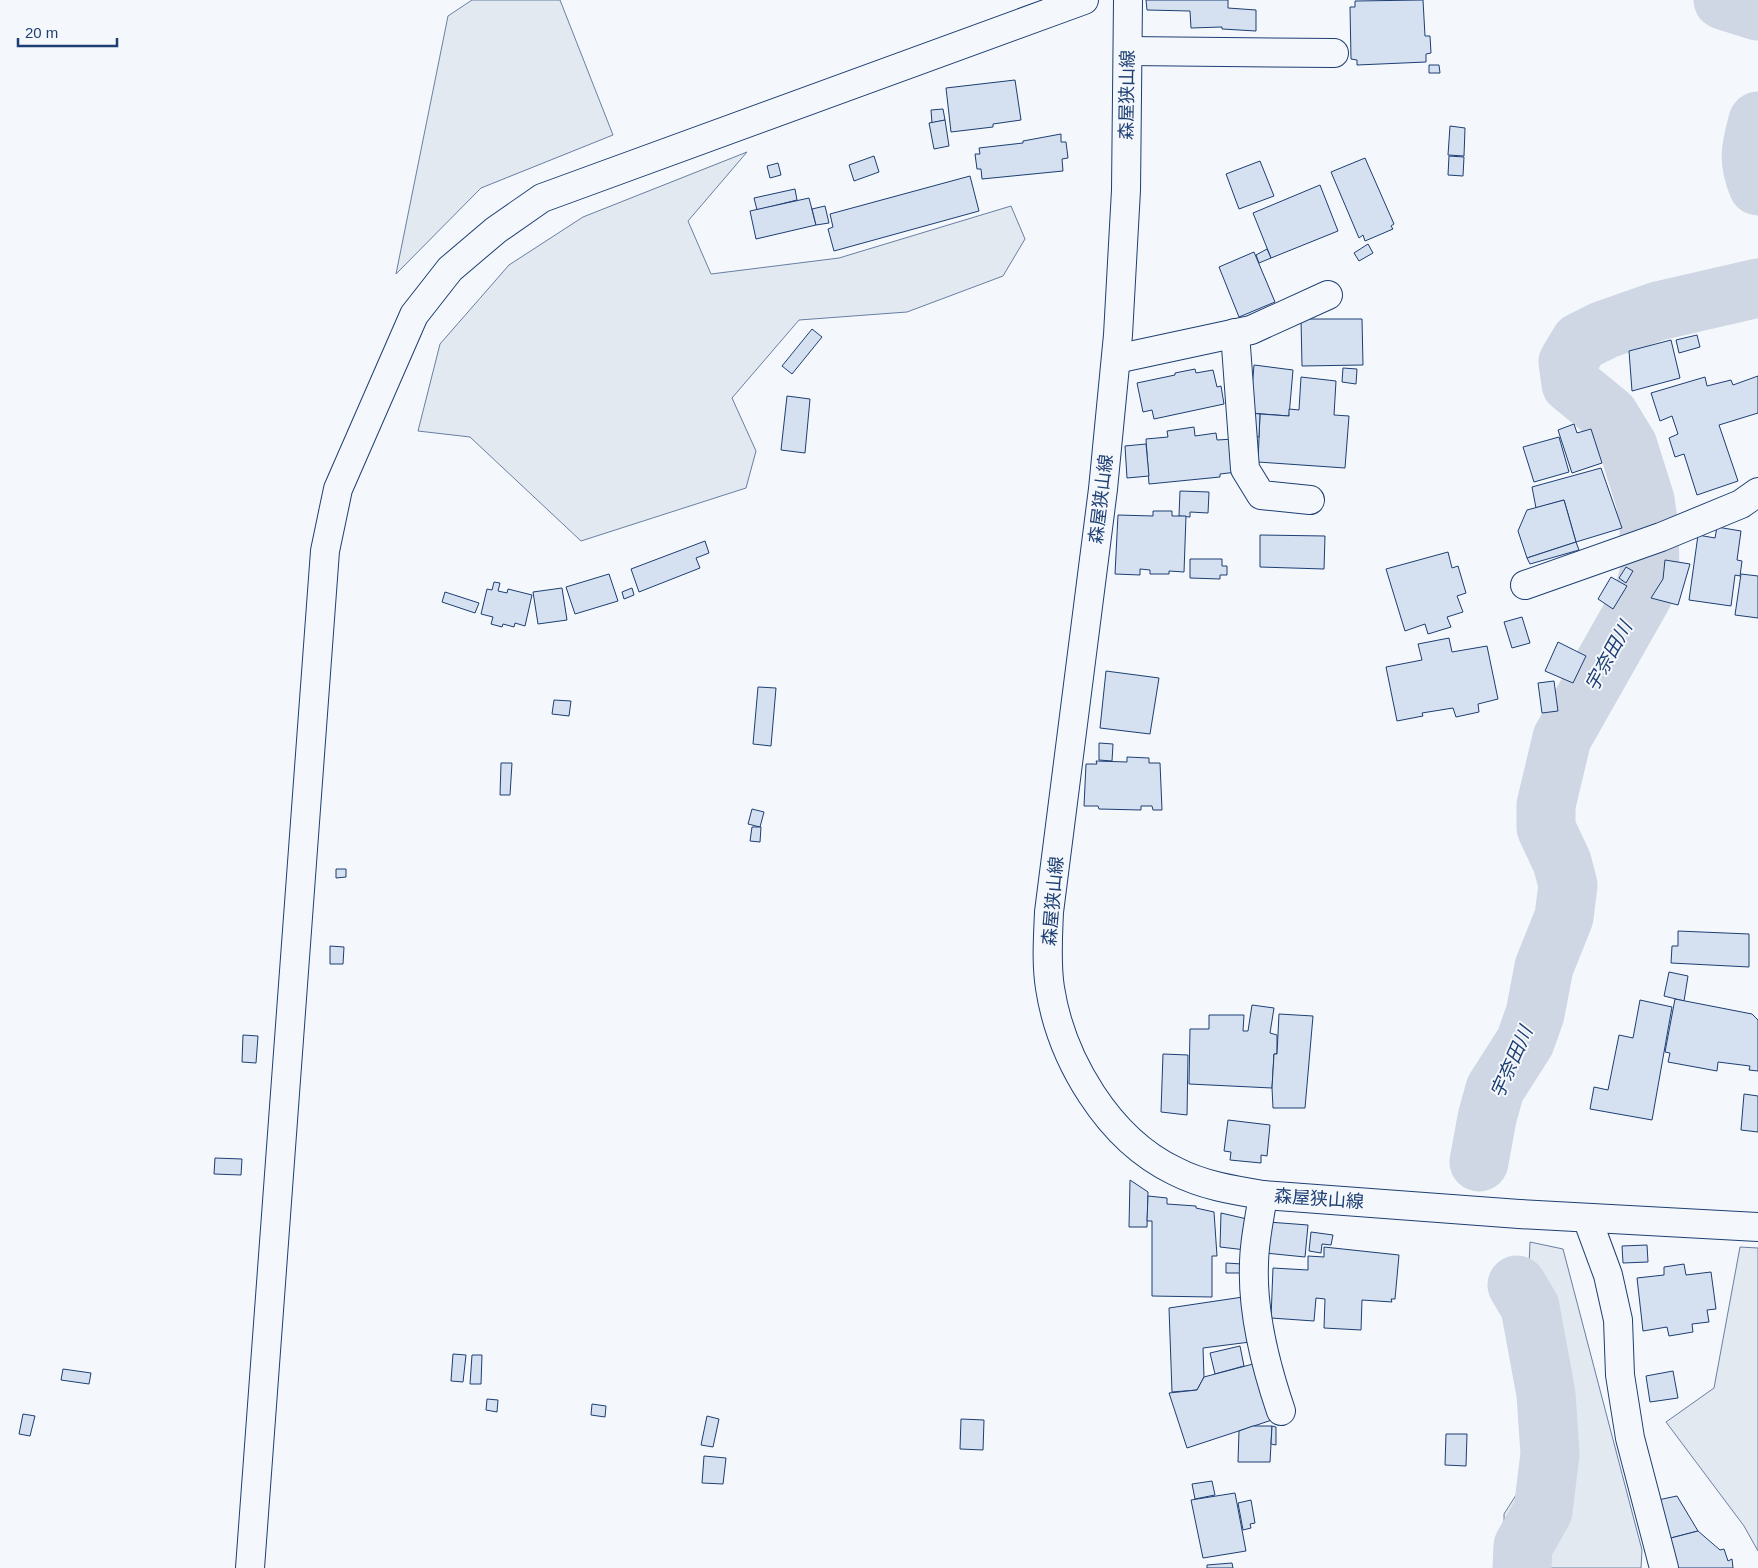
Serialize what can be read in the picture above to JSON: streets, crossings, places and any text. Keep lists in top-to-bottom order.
{
  "streets": {
    "street": ["森屋狭山線"]
  },
  "water": ["宇奈田川"],
  "scale_bar": "20 m"
}
